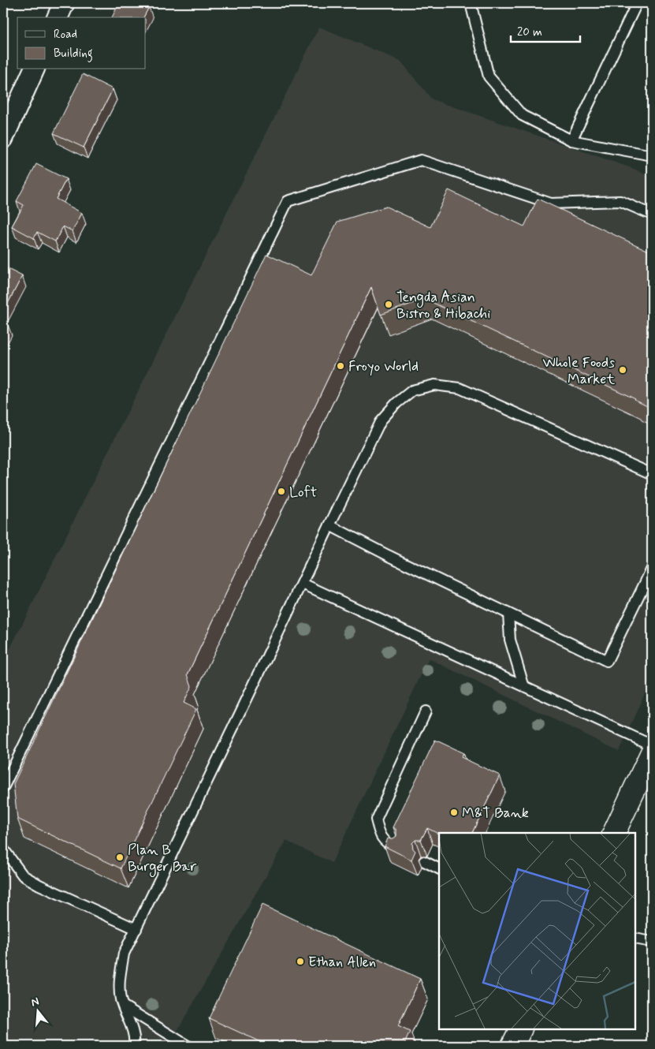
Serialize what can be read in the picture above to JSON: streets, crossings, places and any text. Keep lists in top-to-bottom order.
{
  "places": [
    "Tengda Asian Bistro & Hibachi",
    "Froyo World",
    "Whole Foods Market",
    "Loft",
    "M&T Bank",
    "Plan B Burger Bar",
    "Ethan Allen"
  ],
  "legend": ["Road", "Building"],
  "scale_bar": "20 m",
  "north": "top"
}
